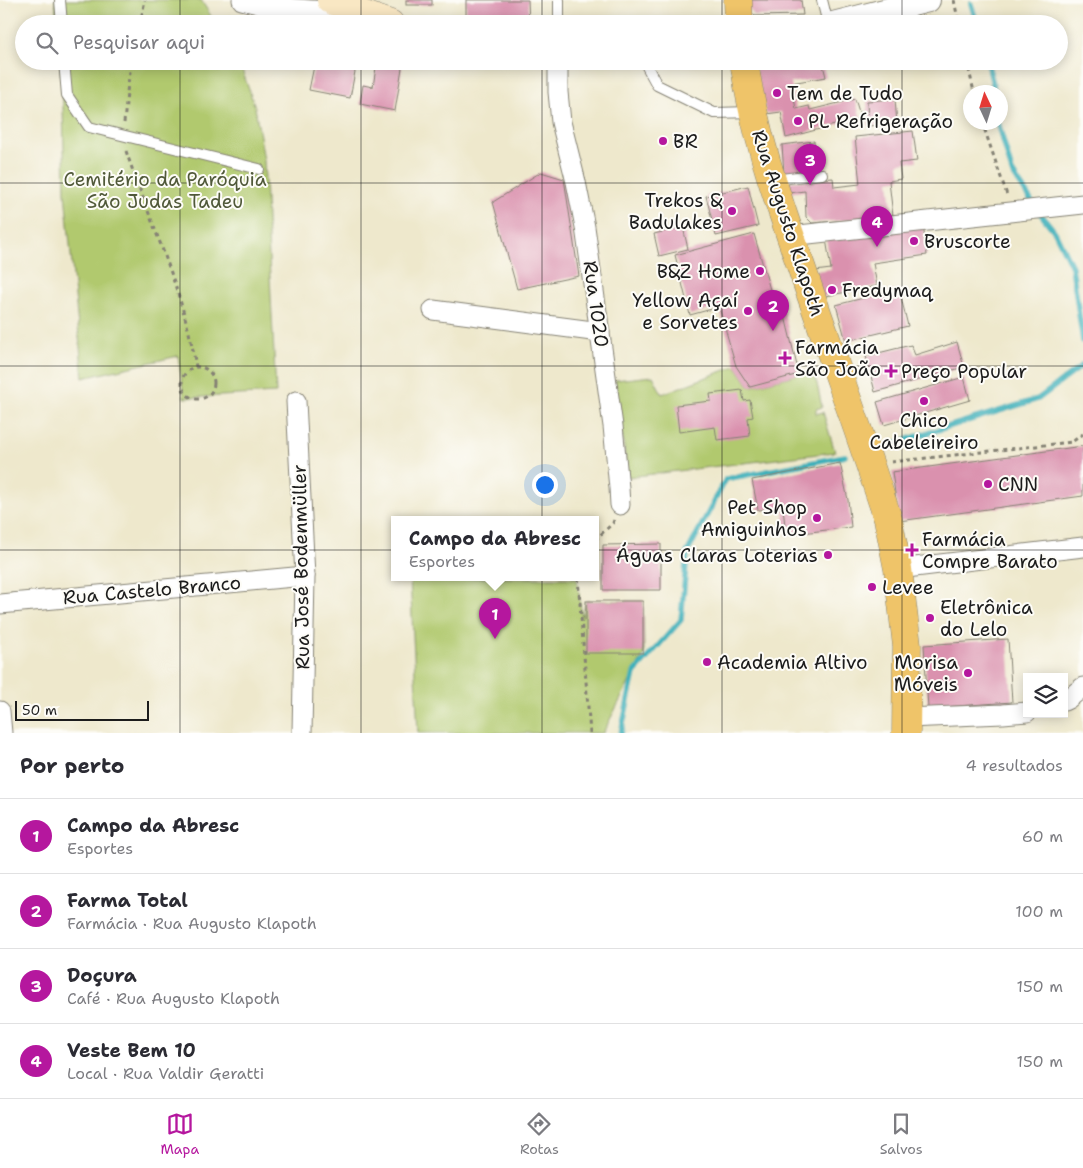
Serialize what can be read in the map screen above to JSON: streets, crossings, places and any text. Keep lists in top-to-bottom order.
{
  "streets": {
    "main road": ["Rua Augusto Klapoth"],
    "street": ["Rua 1020", "Rua José Bodenmüller", "Rua Castelo Branco"]
  },
  "crossings": [
    ["Rua José Bodenmüller", "Rua Castelo Branco"]
  ],
  "parks": ["Cemitério da Paróquia São Judas Tadeu"],
  "places": {
    "other": [
      "Tem de Tudo",
      "PL Refrigeração",
      "BR",
      "Trekos & Badulakes",
      "Bruscorte",
      "B&Z Home",
      "Fredymaq",
      "Yellow Açaí e Sorvetes",
      "Chico Cabeleireiro",
      "CNN",
      "Pet Shop Amiguinhos",
      "Águas Claras Loterias",
      "Levee",
      "Eletrônica do Lelo",
      "Academia Altivo",
      "Morisa Móveis"
    ],
    "health": ["Farmácia São João", "Preço Popular", "Farmácia Compre Barato"]
  },
  "scale_bar": "50 m",
  "north": "top",
  "page": {
    "search": "Pesquisar aqui",
    "pins": [
      "3",
      "4",
      "2",
      "1"
    ],
    "popup": ["Campo da Abresc", "Esportes"],
    "scale": "50 m",
    "heading": ["Por perto", "4 resultados"],
    "list": [
      {
        "mark": "1",
        "name": "Campo da Abresc",
        "note": "Esportes",
        "value": "60 m"
      },
      {
        "mark": "2",
        "name": "Farma Total",
        "note": "Farmácia · Rua Augusto Klapoth",
        "value": "100 m"
      },
      {
        "mark": "3",
        "name": "Doçura",
        "note": "Café · Rua Augusto Klapoth",
        "value": "150 m"
      },
      {
        "mark": "4",
        "name": "Veste Bem 10",
        "note": "Local · Rua Valdir Geratti",
        "value": "150 m"
      }
    ],
    "nav": ["Mapa", "Rotas", "Salvos"]
  }
}
